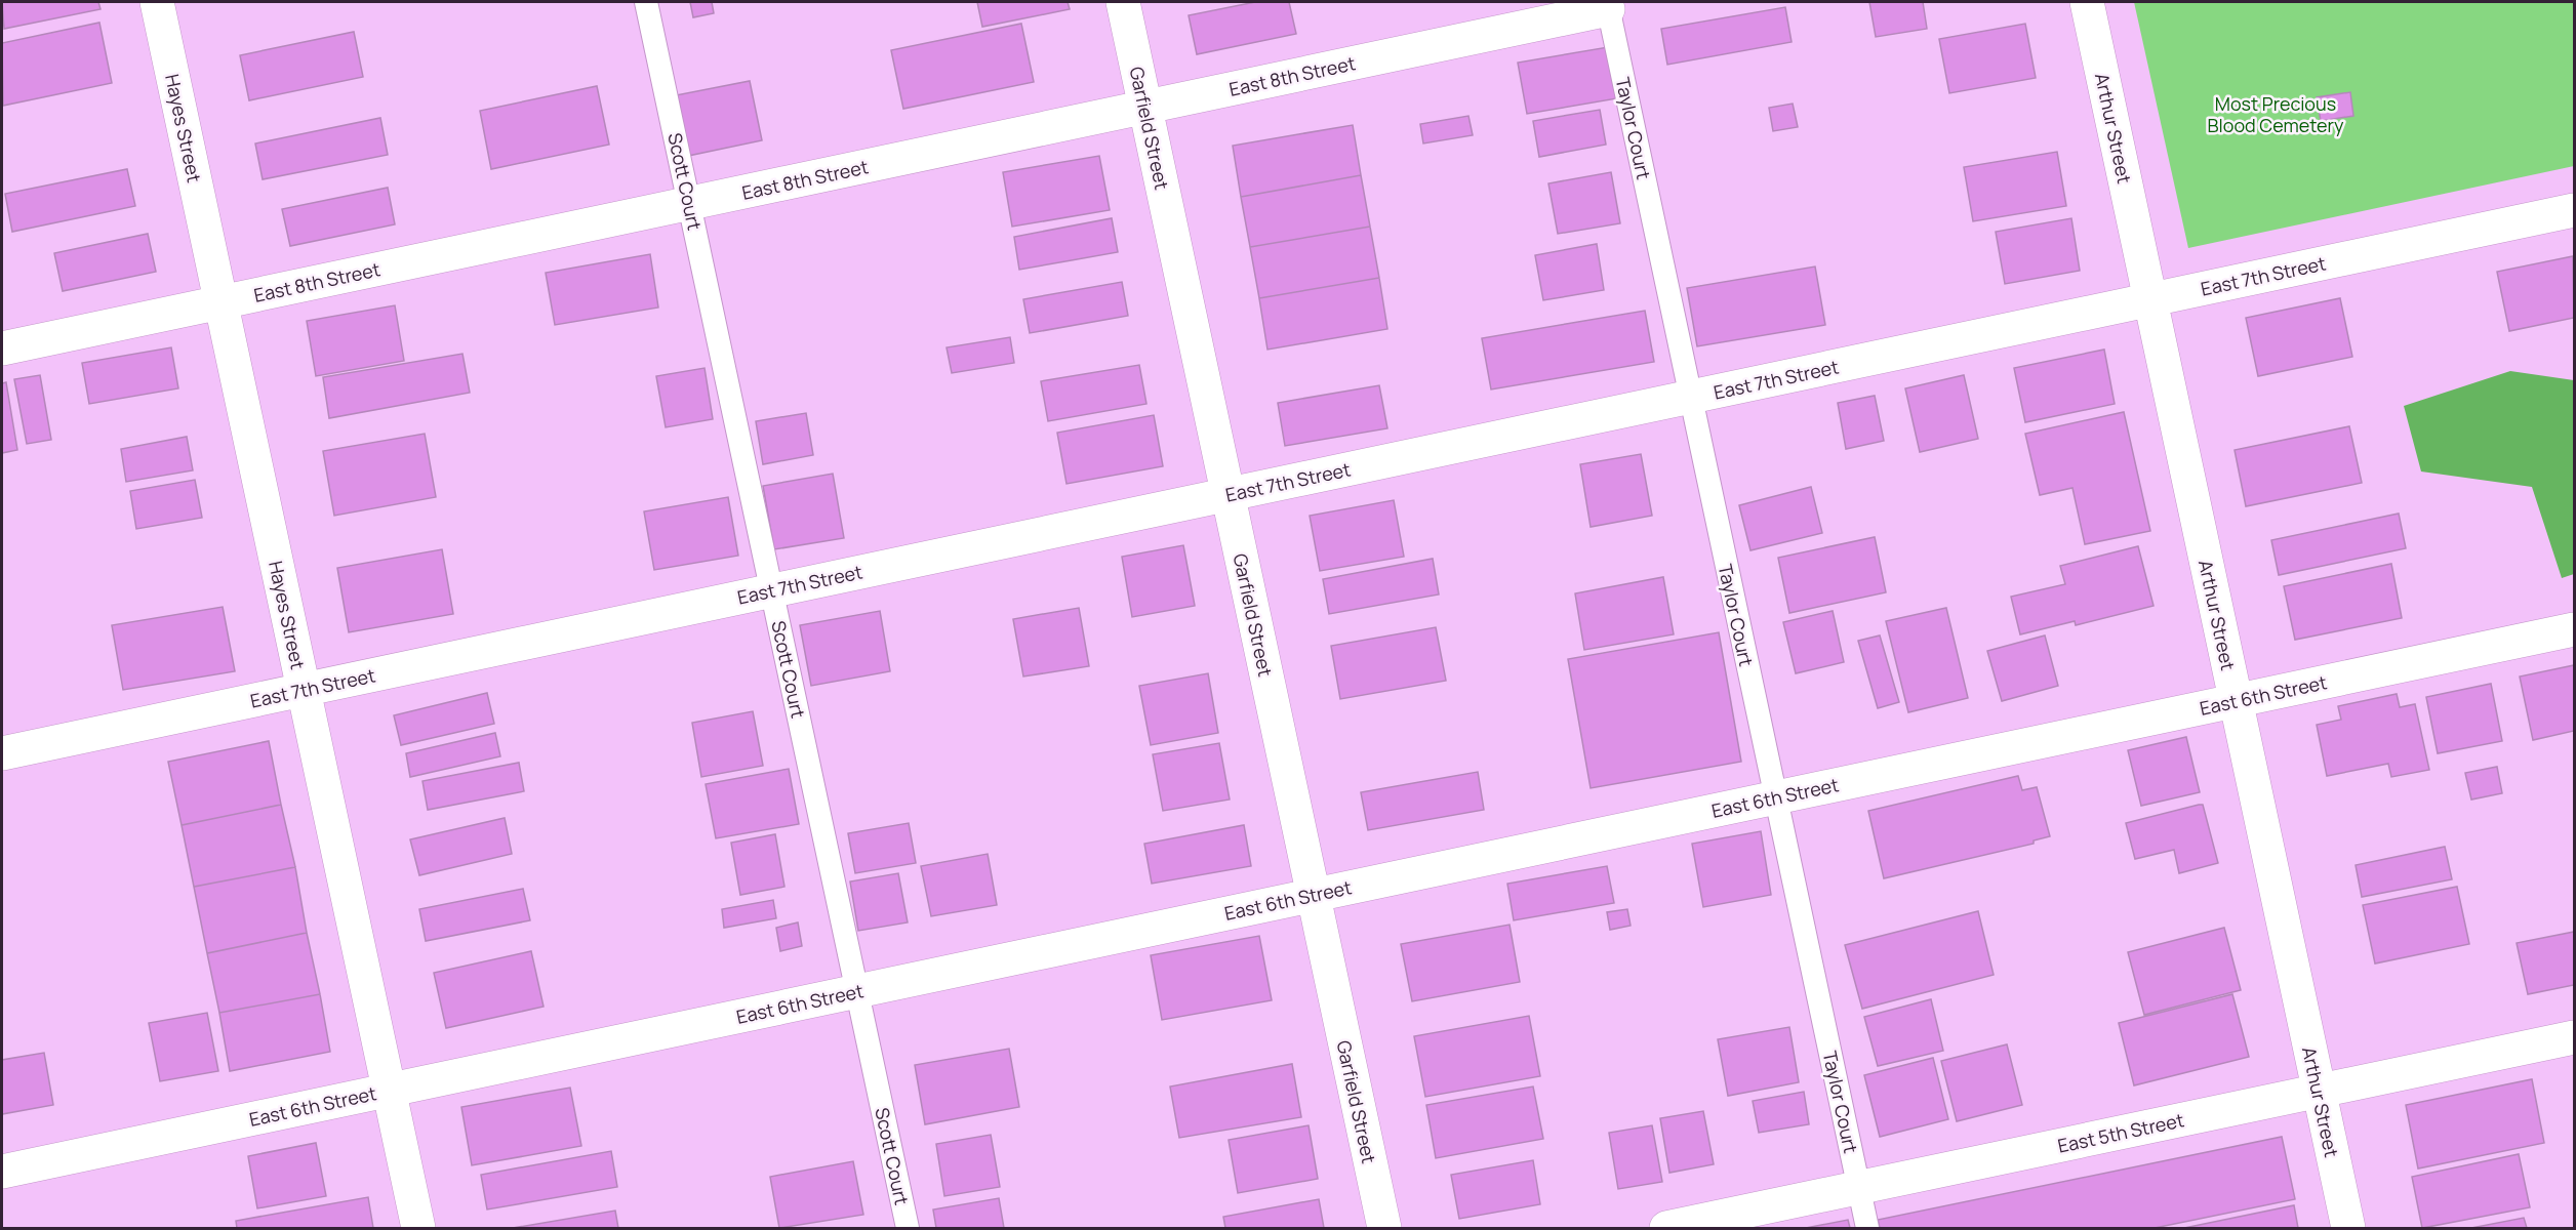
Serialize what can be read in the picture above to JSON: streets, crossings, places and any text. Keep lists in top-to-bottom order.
{
  "streets": {
    "street": [
      "East 8th Street",
      "Hayes Street",
      "Garfield Street",
      "Arthur Street",
      "East 7th Street",
      "East 6th Street",
      "East 5th Street"
    ],
    "lane": ["Taylor Court", "Scott Court"]
  },
  "crossings": [
    ["East 8th Street", "Hayes Street"],
    ["East 8th Street", "Garfield Street"],
    ["East 8th Street", "Taylor Court"],
    ["East 8th Street", "Scott Court"],
    ["Hayes Street", "East 7th Street"],
    ["Hayes Street", "East 6th Street"],
    ["Garfield Street", "East 7th Street"],
    ["Garfield Street", "East 6th Street"],
    ["Taylor Court", "East 7th Street"],
    ["Taylor Court", "East 6th Street"],
    ["Taylor Court", "East 5th Street"],
    ["Arthur Street", "East 7th Street"],
    ["Arthur Street", "East 6th Street"],
    ["Arthur Street", "East 5th Street"],
    ["Scott Court", "East 7th Street"],
    ["Scott Court", "East 6th Street"]
  ],
  "parks": ["Most Precious Blood Cemetery"]
}
